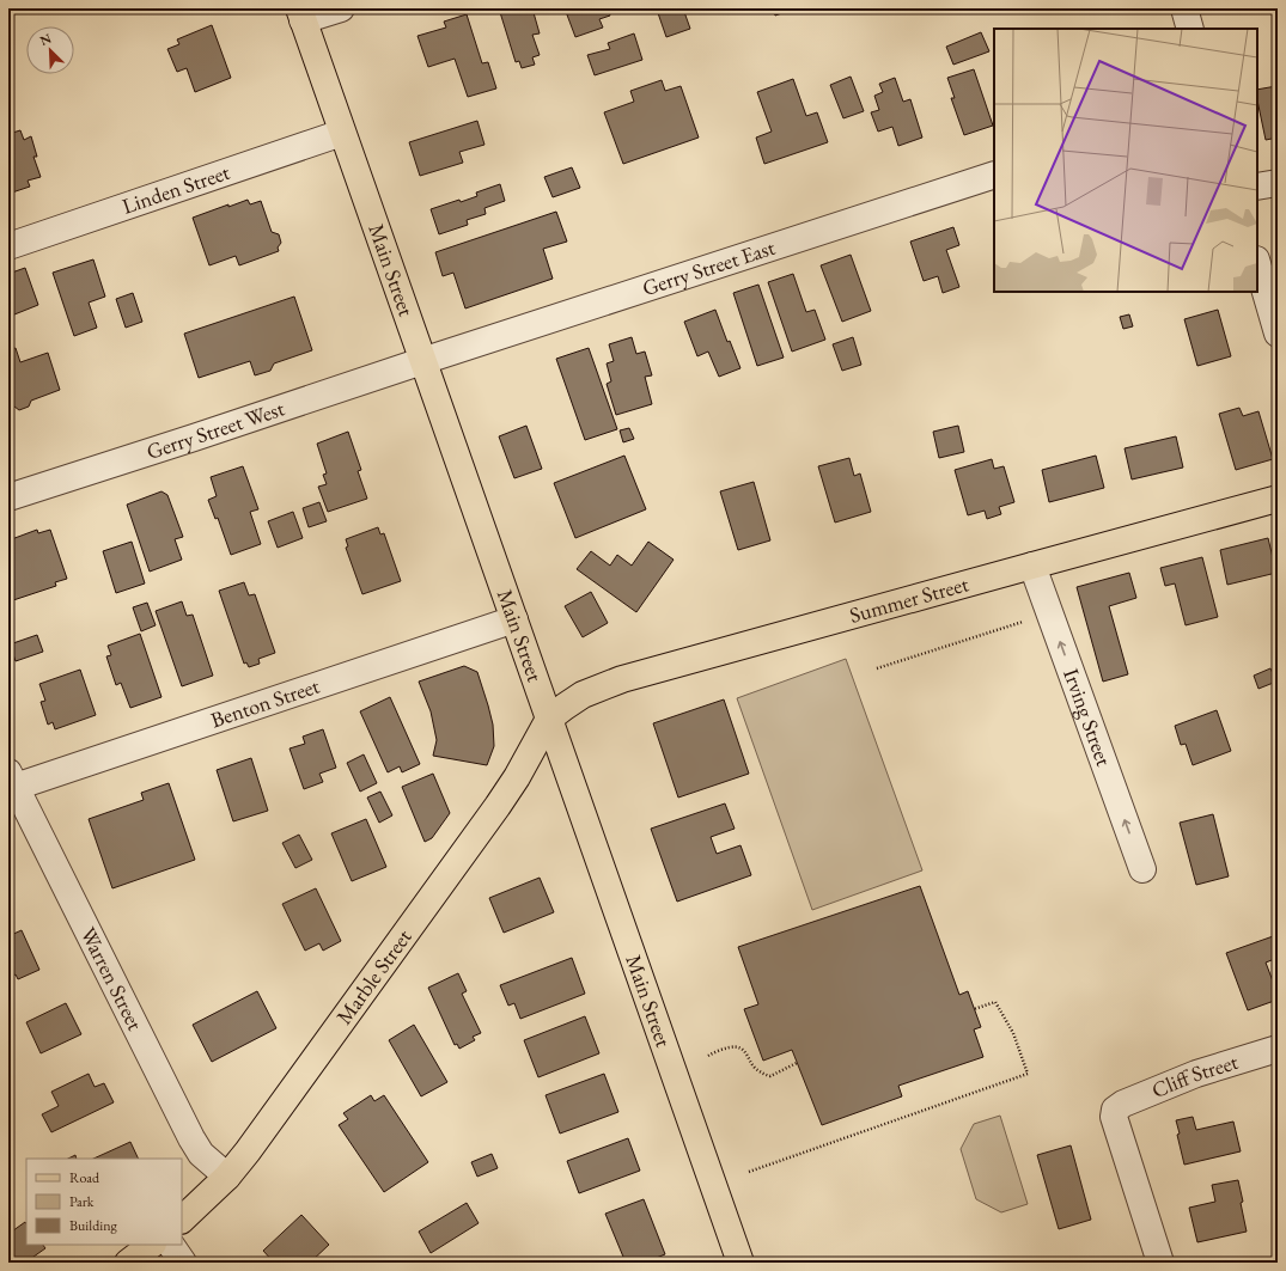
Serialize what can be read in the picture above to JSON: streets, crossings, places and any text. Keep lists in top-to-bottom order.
{
  "streets": {
    "main road": ["Main Street", "Summer Street", "Marble Street"],
    "street": [
      "Linden Street",
      "Gerry Street East",
      "Gerry Street West",
      "Benton Street",
      "Irving Street",
      "Warren Street",
      "Cliff Street"
    ]
  },
  "crossings": [
    ["Linden Street", "Main Street"],
    ["Gerry Street East", "Main Street"],
    ["Gerry Street East", "Gerry Street West"],
    ["Main Street", "Gerry Street West"],
    ["Main Street", "Summer Street"],
    ["Main Street", "Benton Street"],
    ["Main Street", "Marble Street"],
    ["Summer Street", "Irving Street"],
    ["Summer Street", "Marble Street"],
    ["Benton Street", "Warren Street"],
    ["Marble Street", "Warren Street"]
  ],
  "one_way": ["Irving Street"],
  "legend": ["Road", "Park", "Building"],
  "north": "top left"
}
